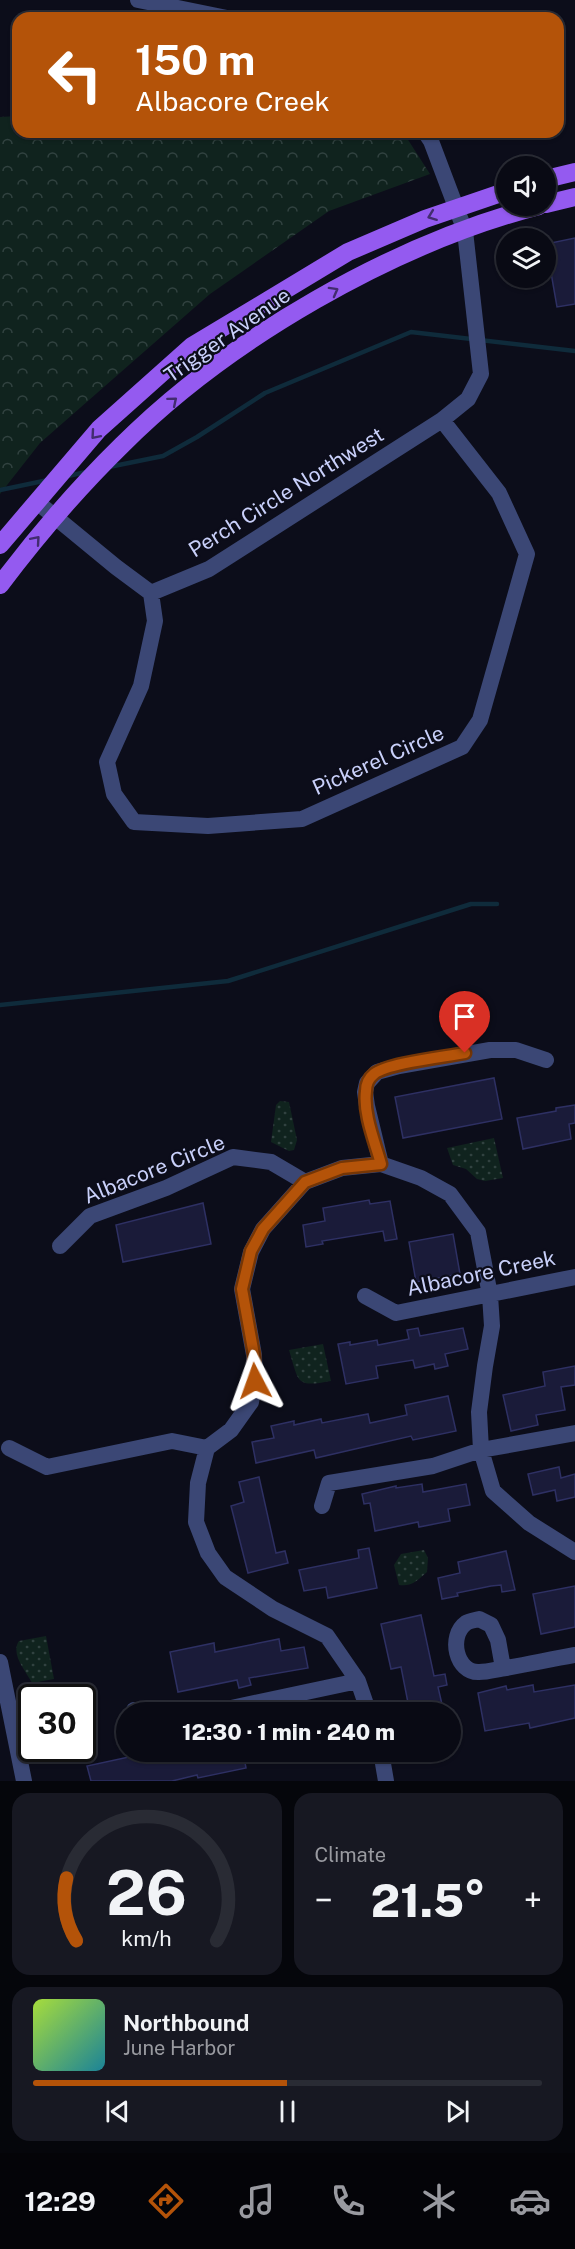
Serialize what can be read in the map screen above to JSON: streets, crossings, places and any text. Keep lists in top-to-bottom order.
{
  "streets": {
    "main road": ["Trigger Avenue"],
    "street": [
      "Perch Circle Northwest",
      "Pickerel Circle",
      "Albacore Circle",
      "Albacore Creek"
    ]
  },
  "crossings": [
    ["Perch Circle Northwest", "Pickerel Circle"]
  ],
  "page": {
    "turn": ["150 m", "Albacore Creek"],
    "limit": "30",
    "trip": "12:30 · 1 min · 240 m",
    "tile": "Climate",
    "heat": ["−", "21.5°", "+"],
    "song": ["Northbound", "June Harbor"],
    "tabs": "12:29",
    "gauge": ["26", "km/h"]
  }
}
